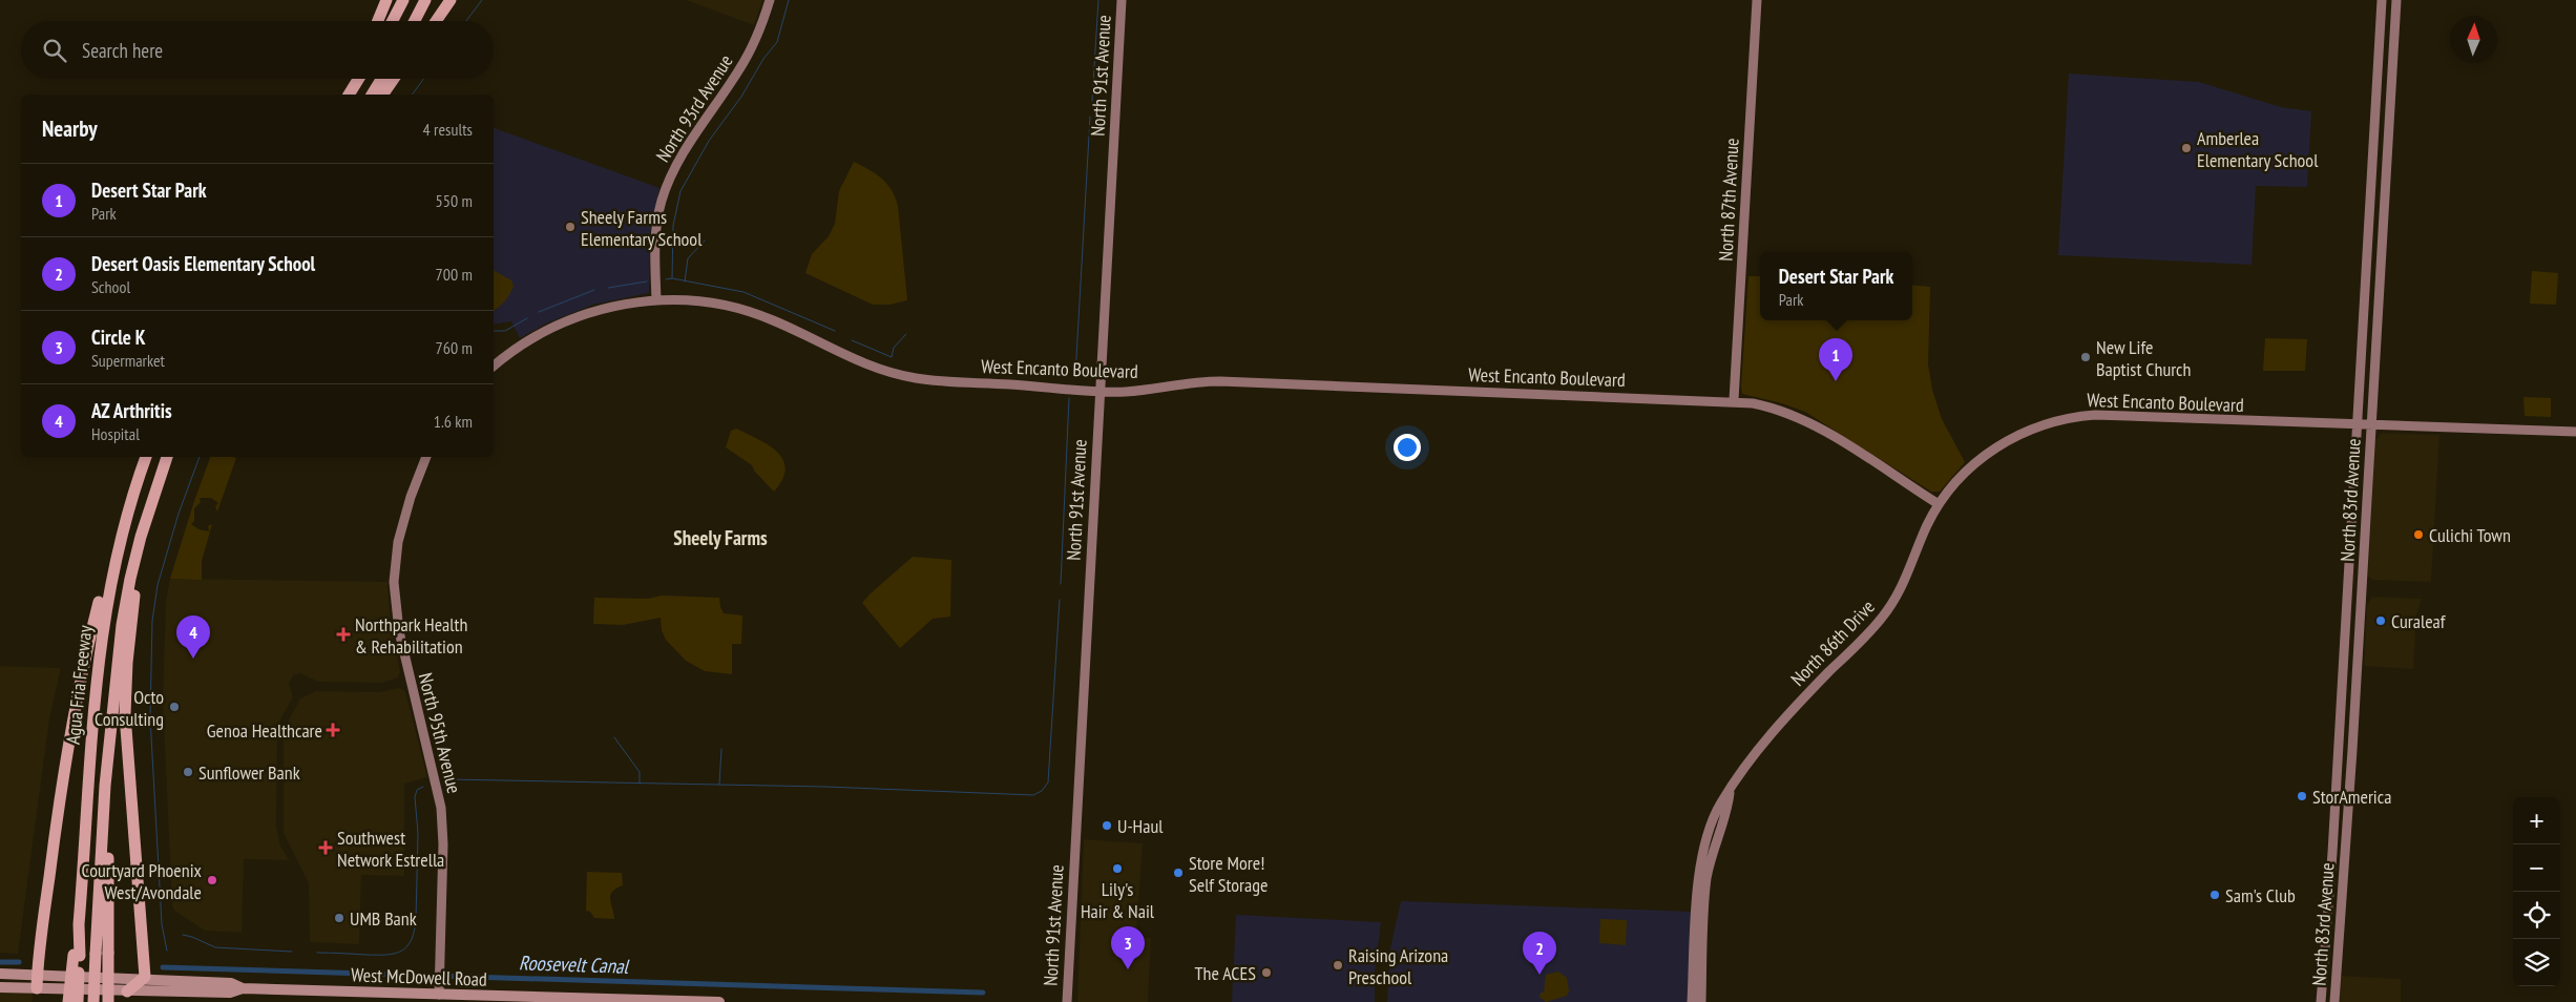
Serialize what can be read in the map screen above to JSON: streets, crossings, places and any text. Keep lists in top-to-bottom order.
{
  "streets": {
    "highway": ["Agua Fria Freeway"],
    "main road": ["West McDowell Road"],
    "street": [
      "North 91st Avenue",
      "North 93rd Avenue",
      "North 87th Avenue",
      "West Encanto Boulevard",
      "North 83rd Avenue",
      "North 86th Drive",
      "North 95th Avenue"
    ]
  },
  "crossings": [
    ["North 91st Avenue", "West Encanto Boulevard"],
    ["North 93rd Avenue", "West Encanto Boulevard"],
    ["North 87th Avenue", "West Encanto Boulevard"],
    ["West Encanto Boulevard", "North 83rd Avenue"],
    ["West Encanto Boulevard", "North 86th Drive"],
    ["North 95th Avenue", "West McDowell Road"]
  ],
  "districts": ["Sheely Farms"],
  "water": ["Roosevelt Canal"],
  "places": {
    "other": [
      "Amberlea Elementary School",
      "Sheely Farms Elementary School",
      "New Life Baptist Church",
      "Culichi Town",
      "Curaleaf",
      "Octo Consulting",
      "Sunflower Bank",
      "StorAmerica",
      "U-Haul",
      "Lily's Hair & Nail",
      "Store More! Self Storage",
      "Courtyard Phoenix West/Avondale",
      "Sam's Club",
      "UMB Bank",
      "Raising Arizona Preschool",
      "The ACES"
    ],
    "health": ["Northpark Health & Rehabilitation", "Genoa Healthcare", "Southwest Network Estrella"]
  },
  "north": "top",
  "page": {
    "search": "Search here",
    "heading": ["Nearby", "4 results"],
    "list": [
      {
        "mark": "1",
        "name": "Desert Star Park",
        "note": "Park",
        "value": "550 m"
      },
      {
        "mark": "2",
        "name": "Desert Oasis Elementary School",
        "note": "School",
        "value": "700 m"
      },
      {
        "mark": "3",
        "name": "Circle K",
        "note": "Supermarket",
        "value": "760 m"
      },
      {
        "mark": "4",
        "name": "AZ Arthritis",
        "note": "Hospital",
        "value": "1.6 km"
      }
    ],
    "popup": ["Desert Star Park", "Park"],
    "pins": [
      "1",
      "4",
      "3",
      "2"
    ],
    "map_buttons": ["+", "−"]
  }
}
